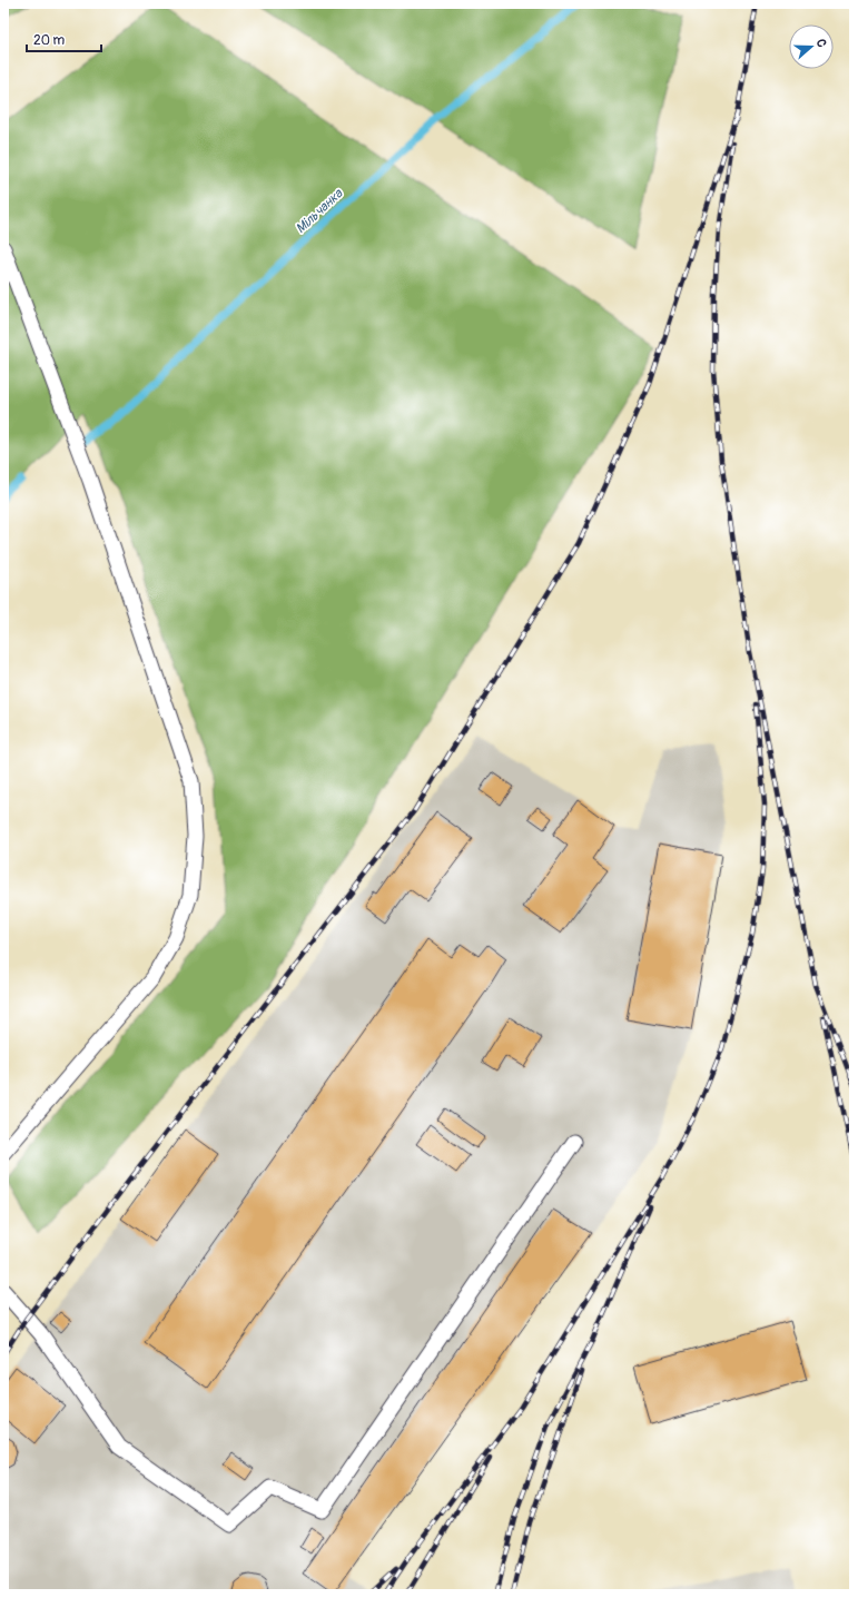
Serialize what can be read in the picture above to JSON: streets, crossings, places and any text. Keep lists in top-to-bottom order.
{
  "water": ["Мільчанка"],
  "scale_bar": "20 m",
  "north": "right"
}
